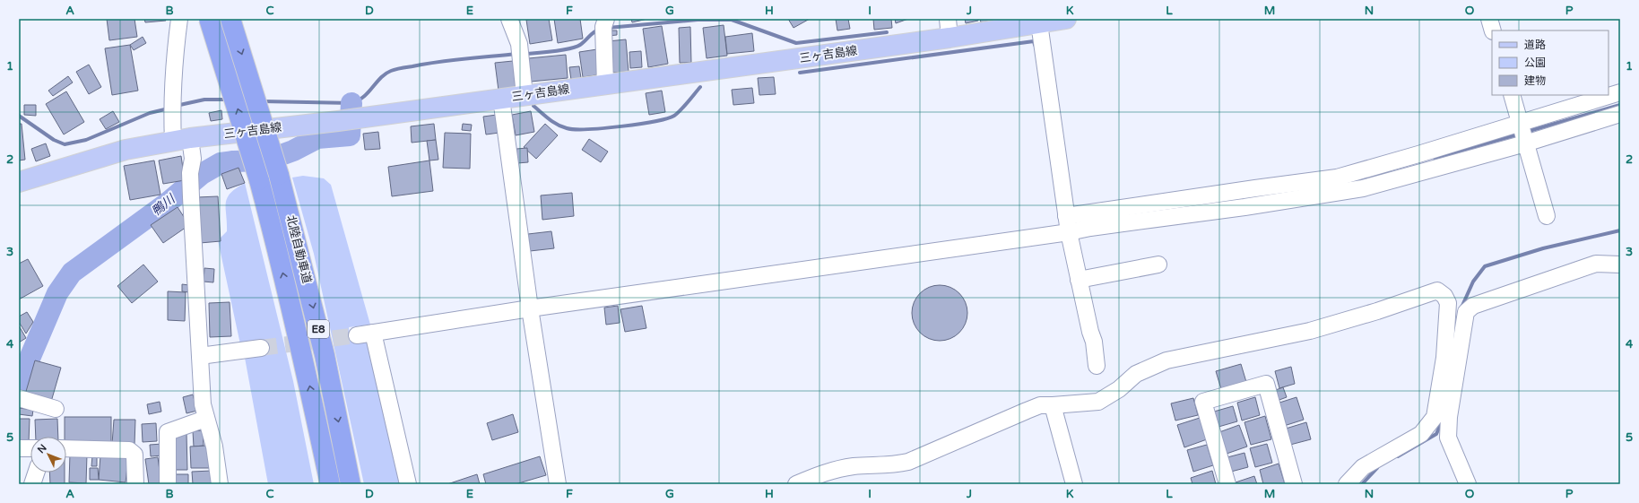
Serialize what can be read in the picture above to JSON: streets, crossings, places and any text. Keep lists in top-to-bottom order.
{
  "streets": {
    "highway": ["北陸自動車道", "E8"],
    "main road": ["三ヶ吉島線"]
  },
  "water": ["鴨川"],
  "legend": ["道路", "公園", "建物"],
  "north": "top left",
  "grid": {
    "columns": [
      "A",
      "B",
      "C",
      "D",
      "E",
      "F",
      "G",
      "H",
      "I",
      "J",
      "K",
      "L",
      "M",
      "N",
      "O",
      "P"
    ],
    "rows": [
      "1",
      "2",
      "3",
      "4",
      "5"
    ]
  }
}
